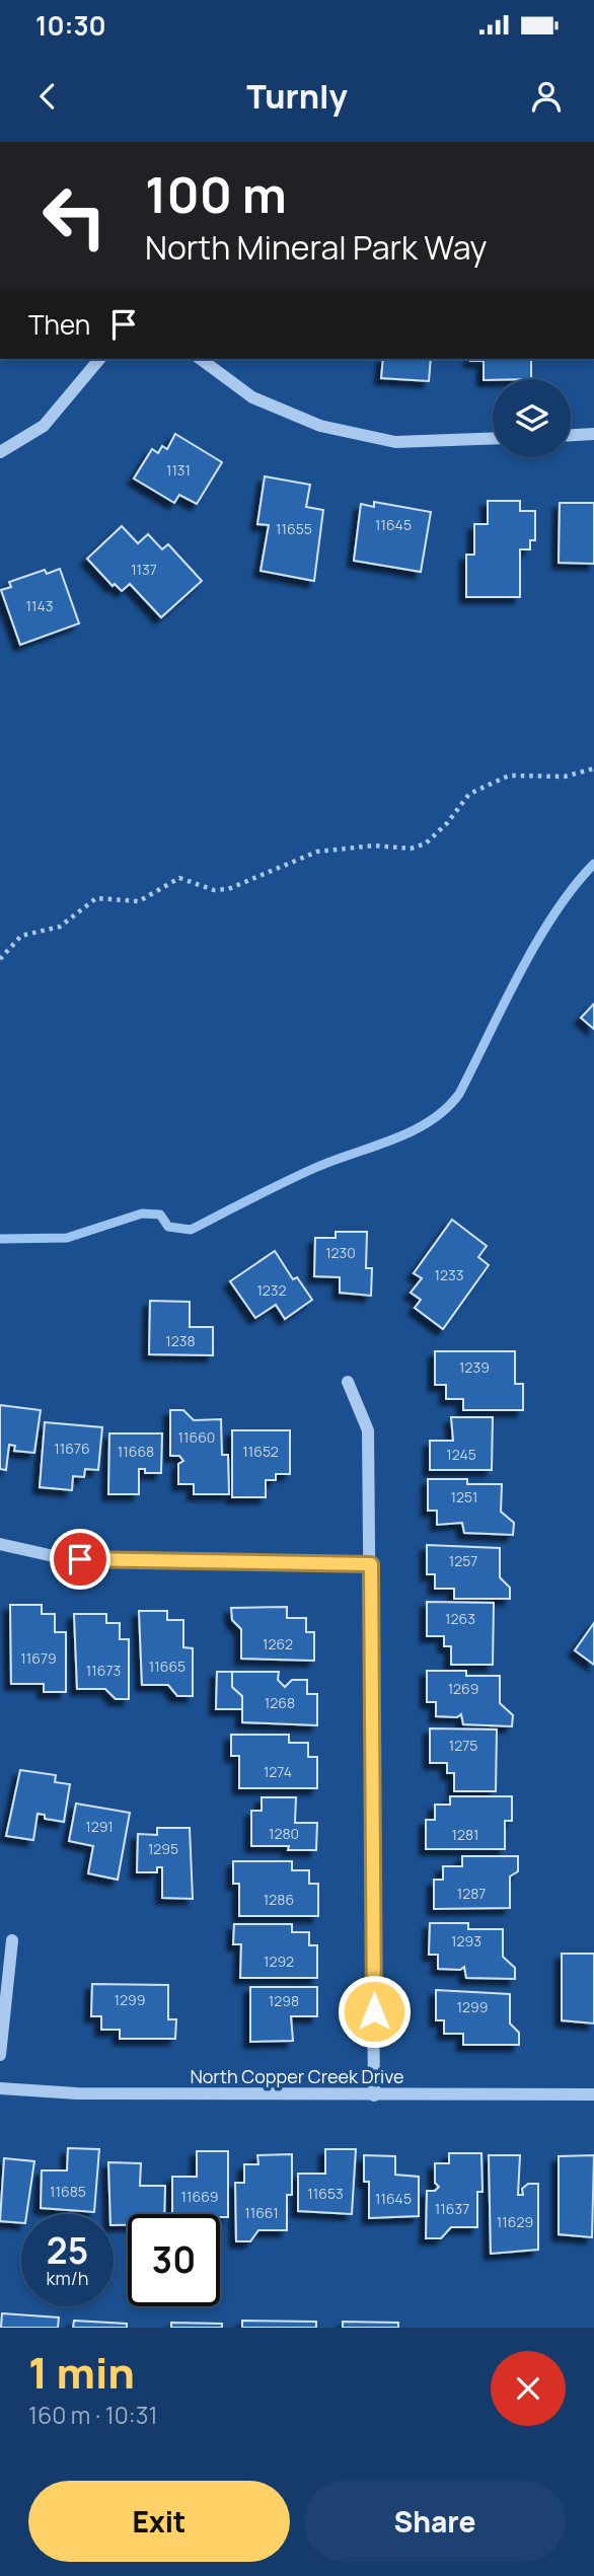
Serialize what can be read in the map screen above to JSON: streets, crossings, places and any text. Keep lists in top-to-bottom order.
{
  "streets": {
    "street": ["North Copper Creek Drive"]
  },
  "house_numbers": [
    "1131",
    "11645",
    "11655",
    "1137",
    "1143",
    "1230",
    "1233",
    "1232",
    "1238",
    "1239",
    "11660",
    "11676",
    "11668",
    "11652",
    "1245",
    "1251",
    "1257",
    "1263",
    "1262",
    "11679",
    "11665",
    "11673",
    "1269",
    "1268",
    "1275",
    "1274",
    "1291",
    "1280",
    "1281",
    "1295",
    "1287",
    "1286",
    "1293",
    "1292",
    "1299",
    "1298",
    "1299",
    "11685",
    "11653",
    "11669",
    "11645",
    "11637",
    "11661",
    "11629"
  ],
  "page": {
    "status": "10:30",
    "header": "Turnly",
    "turn": ["100 m", "North Mineral Park Way"],
    "then": "Then",
    "speed": "25 km/h",
    "limit": "30",
    "heading": ["1 min", "160 m · 10:31"],
    "buttons": ["Exit", "Share"]
  }
}
